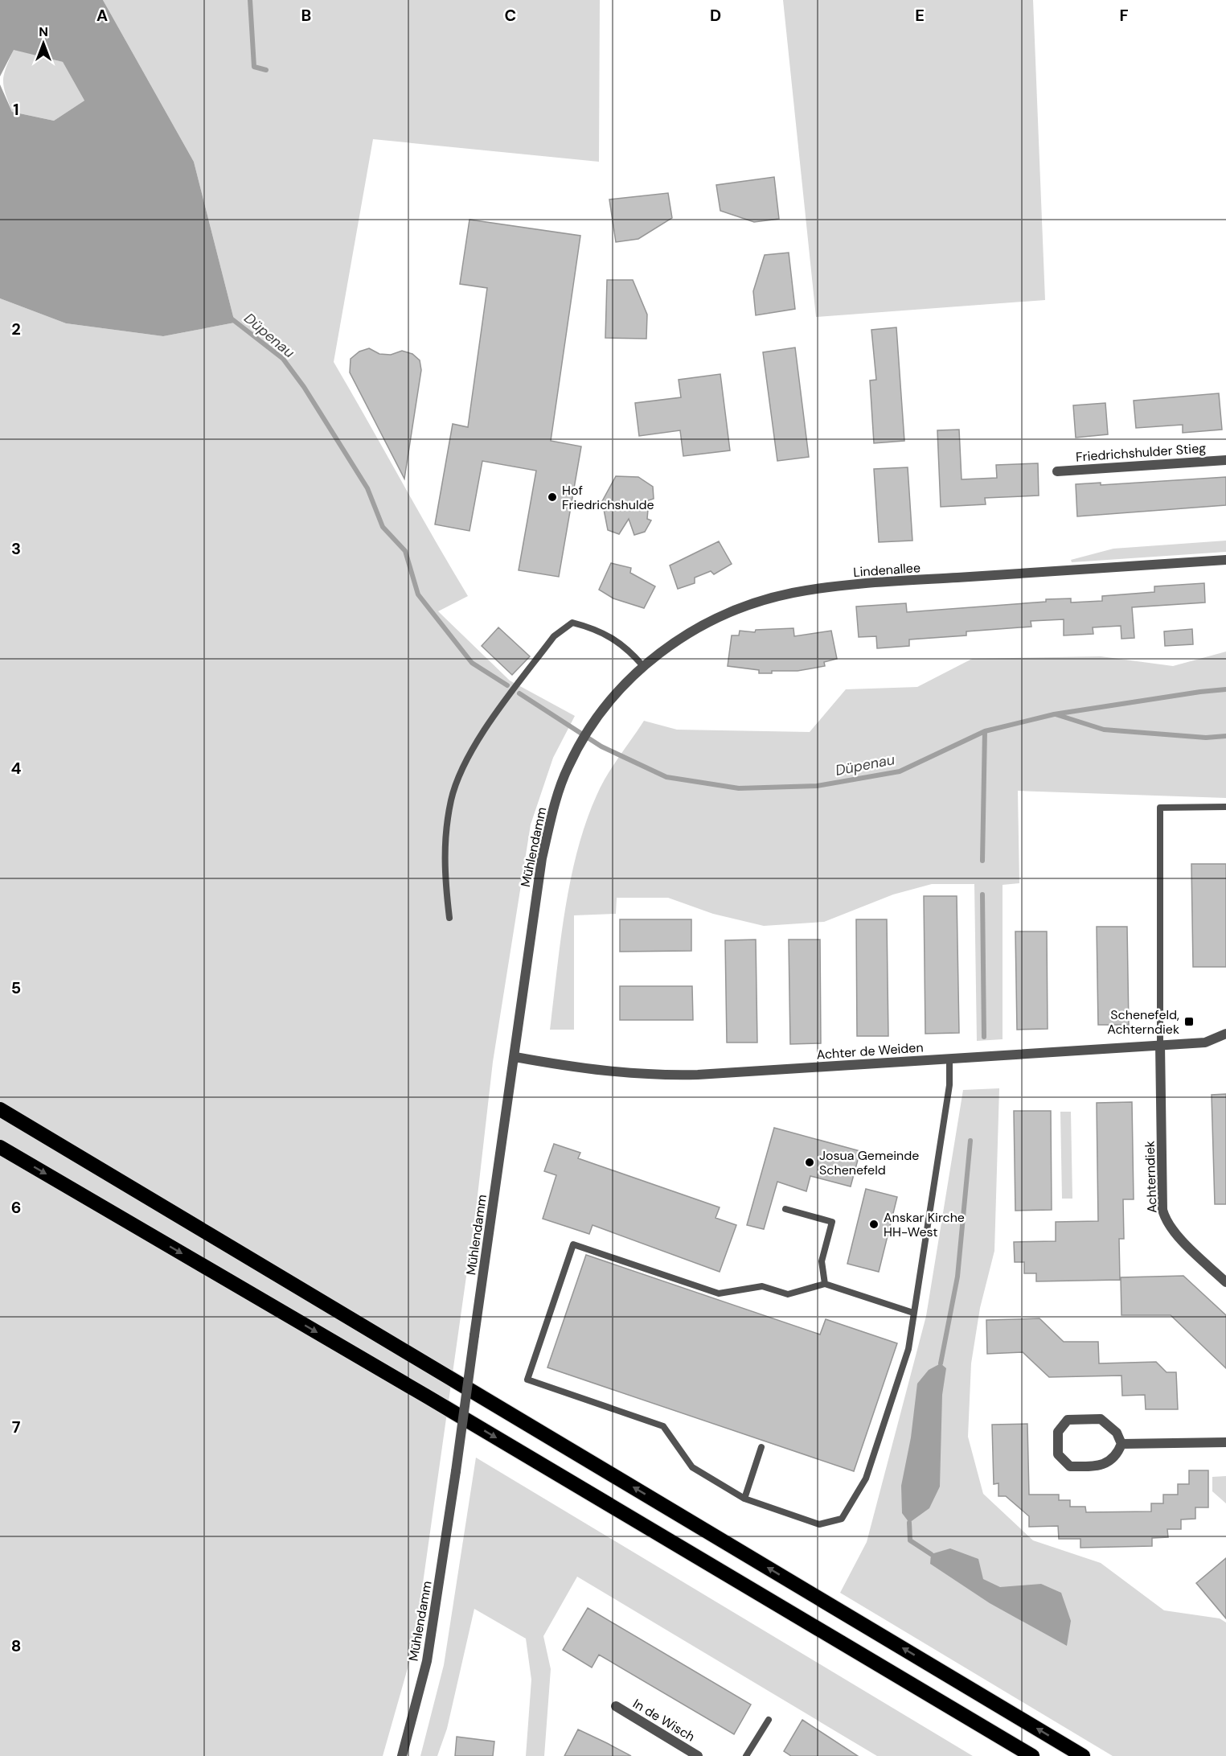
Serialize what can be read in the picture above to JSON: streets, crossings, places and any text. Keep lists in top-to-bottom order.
{
  "streets": {
    "street": [
      "Friedrichshulder Stieg",
      "Lindenallee",
      "Mühlendamm",
      "Achter de Weiden",
      "Achterndiek",
      "In de Wisch"
    ]
  },
  "crossings": [
    ["Lindenallee", "Mühlendamm"],
    ["Mühlendamm", "Achter de Weiden"],
    ["Achter de Weiden", "Achterndiek"]
  ],
  "water": ["Düpenau"],
  "places": {
    "other": ["Hof Friedrichshulde", "Josua Gemeinde Schenefeld", "Anskar Kirche HH-West"],
    "transit": ["Schenefeld, Achterndiek"]
  },
  "north": "top",
  "grid": {
    "columns": [
      "A",
      "B",
      "C",
      "D",
      "E",
      "F"
    ],
    "rows": [
      "1",
      "2",
      "3",
      "4",
      "5",
      "6",
      "7",
      "8"
    ]
  }
}
